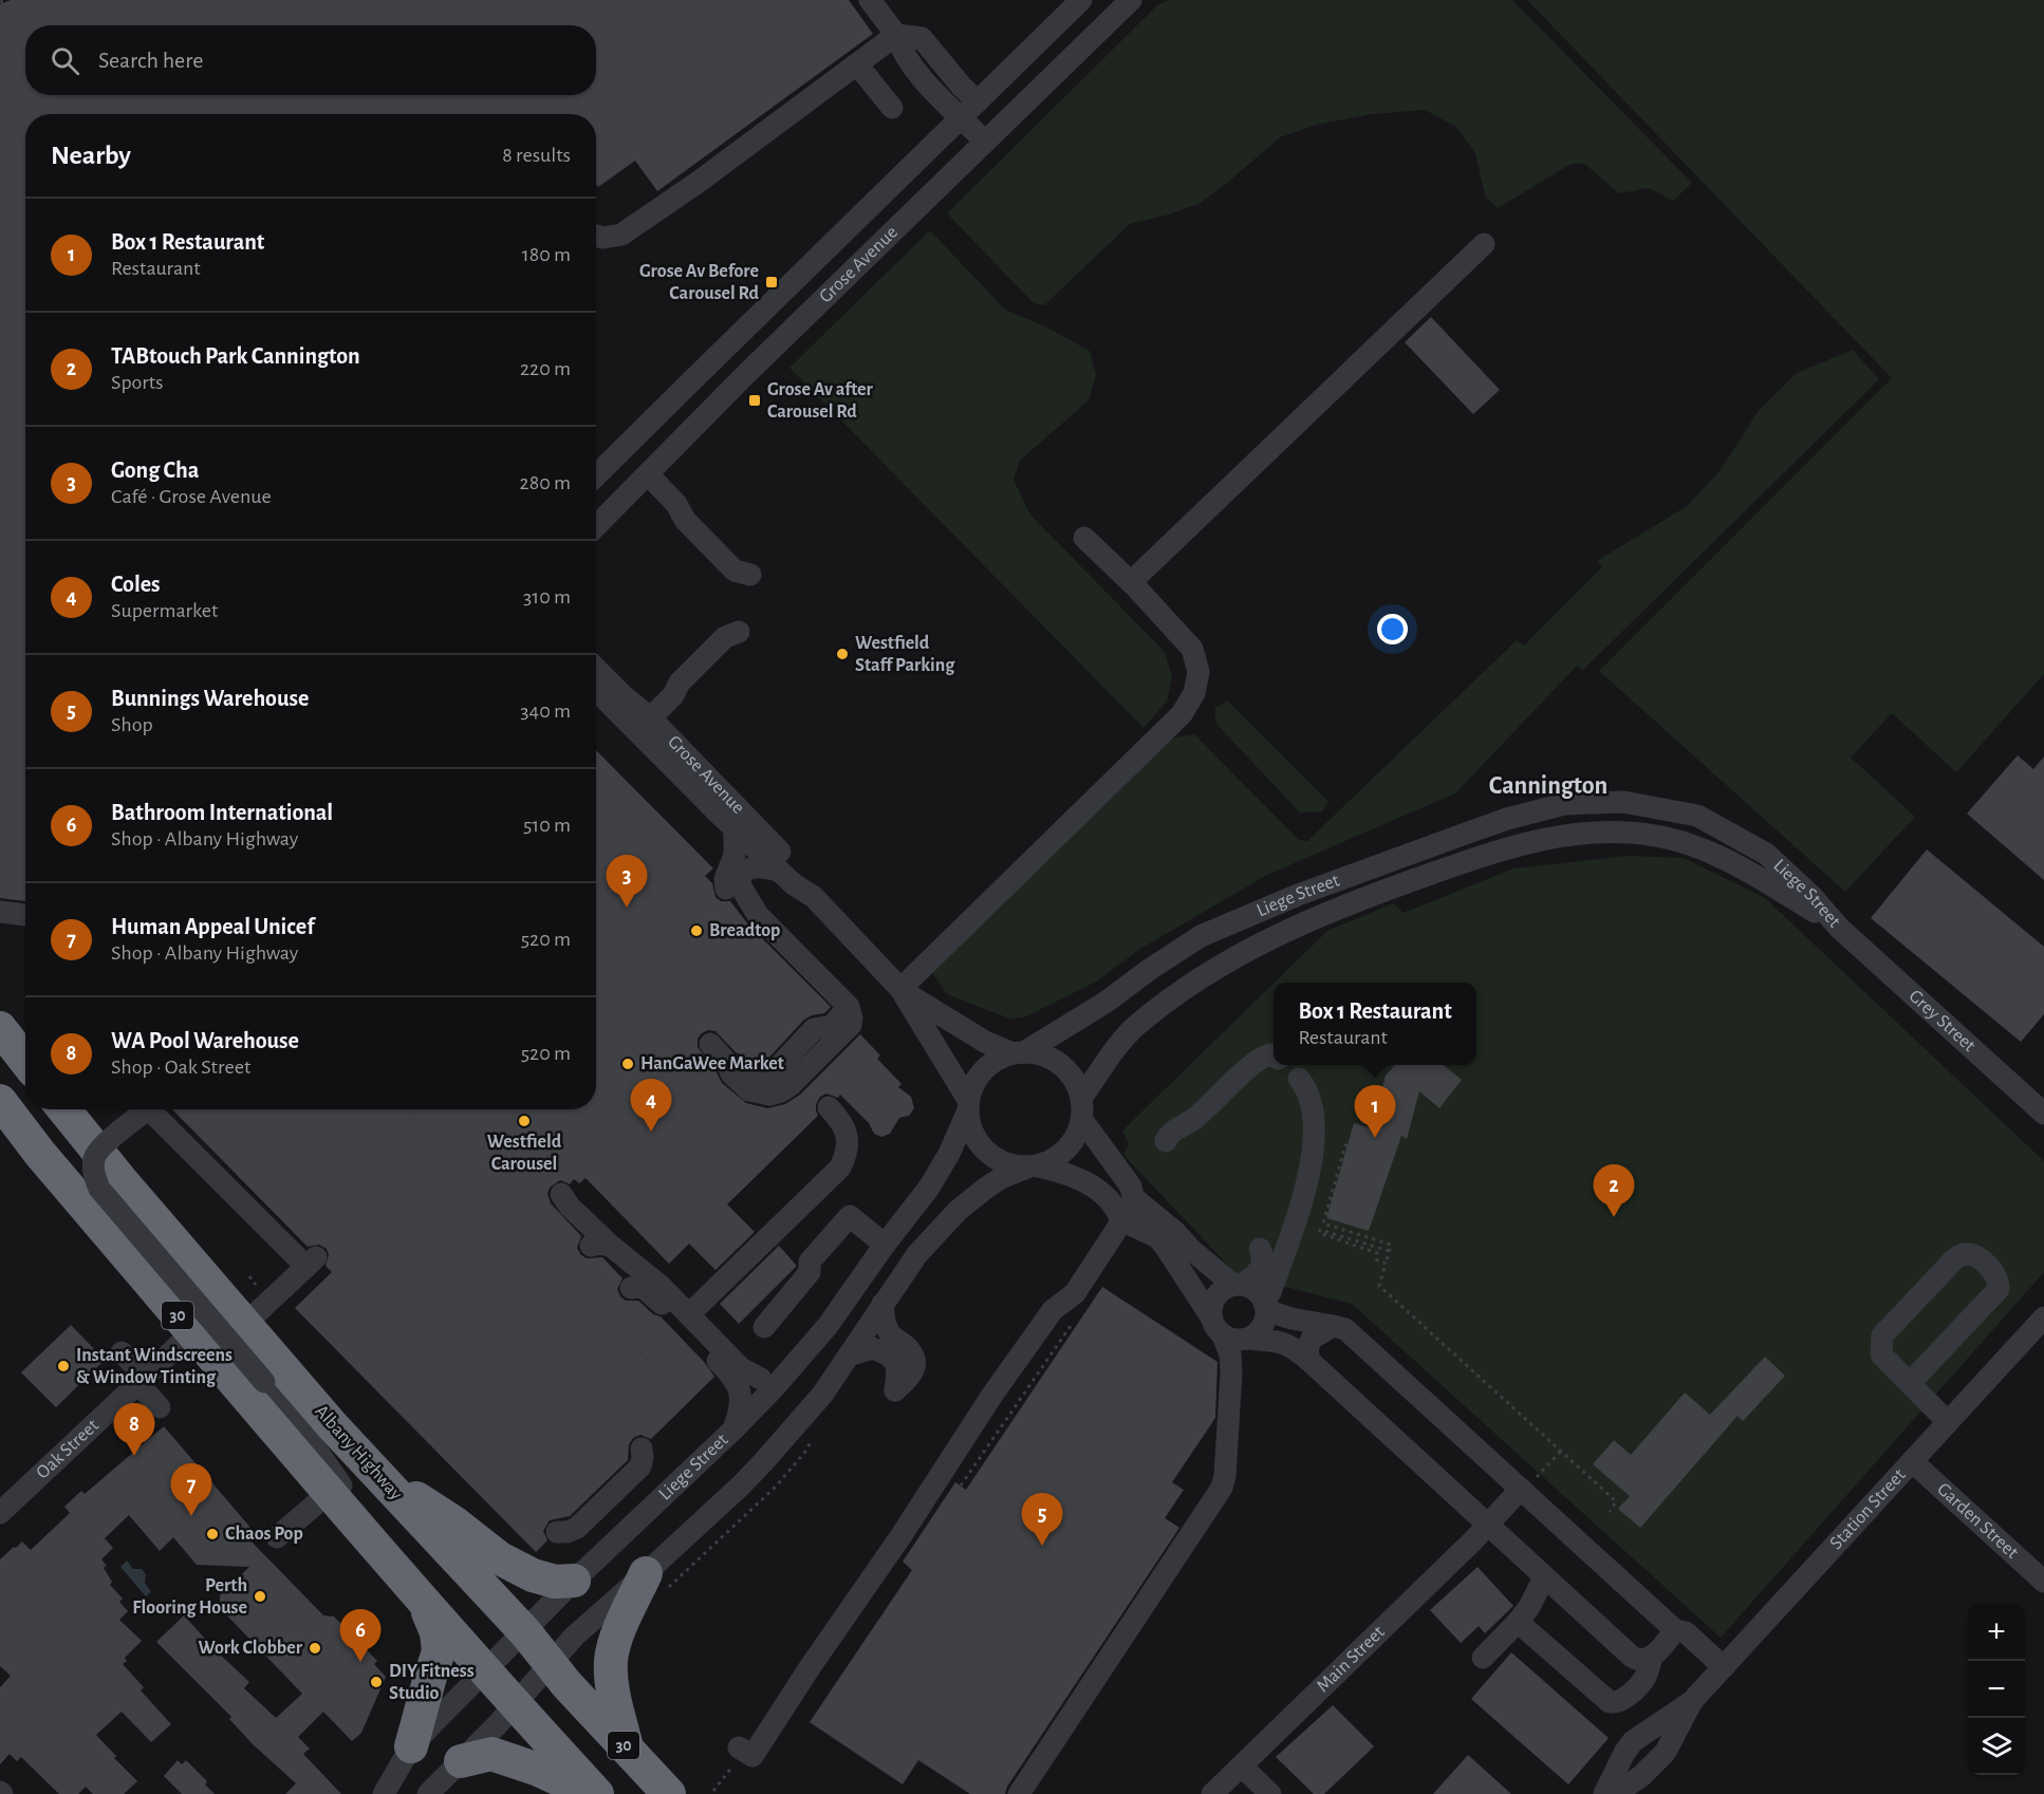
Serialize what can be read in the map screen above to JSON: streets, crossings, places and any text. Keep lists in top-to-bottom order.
{
  "streets": {
    "highway": ["30", "Albany Highway"],
    "street": [
      "Grose Avenue",
      "Liege Street",
      "Grey Street",
      "Oak Street",
      "Station Street",
      "Garden Street",
      "Main Street"
    ]
  },
  "crossings": [
    ["Grose Avenue", "Liege Street"],
    ["Liege Street", "Grey Street"],
    ["Liege Street", "30"],
    ["Liege Street", "Albany Highway"],
    ["30", "Oak Street"],
    ["Station Street", "Garden Street"]
  ],
  "districts": ["Cannington"],
  "places": {
    "transit": ["Grose Av Before Carousel Rd", "Grose Av after Carousel Rd"],
    "other": [
      "Westfield Staff Parking",
      "Breadtop",
      "HanGaWee Market",
      "Westfield Carousel",
      "Instant Windscreens & Window Tinting",
      "Chaos Pop",
      "Perth Flooring House",
      "Work Clobber",
      "DIY Fitness Studio"
    ]
  },
  "page": {
    "search": "Search here",
    "heading": ["Nearby", "8 results"],
    "list": [
      {
        "mark": "1",
        "name": "Box 1 Restaurant",
        "note": "Restaurant",
        "value": "180 m"
      },
      {
        "mark": "2",
        "name": "TABtouch Park Cannington",
        "note": "Sports",
        "value": "220 m"
      },
      {
        "mark": "3",
        "name": "Gong Cha",
        "note": "Café · Grose Avenue",
        "value": "280 m"
      },
      {
        "mark": "4",
        "name": "Coles",
        "note": "Supermarket",
        "value": "310 m"
      },
      {
        "mark": "5",
        "name": "Bunnings Warehouse",
        "note": "Shop",
        "value": "340 m"
      },
      {
        "mark": "6",
        "name": "Bathroom International",
        "note": "Shop · Albany Highway",
        "value": "510 m"
      },
      {
        "mark": "7",
        "name": "Human Appeal Unicef",
        "note": "Shop · Albany Highway",
        "value": "520 m"
      },
      {
        "mark": "8",
        "name": "WA Pool Warehouse",
        "note": "Shop · Oak Street",
        "value": "520 m"
      }
    ],
    "pins": [
      "3",
      "4",
      "1",
      "2",
      "8",
      "7",
      "5",
      "6"
    ],
    "popup": ["Box 1 Restaurant", "Restaurant"],
    "map_buttons": ["+", "−"]
  }
}
